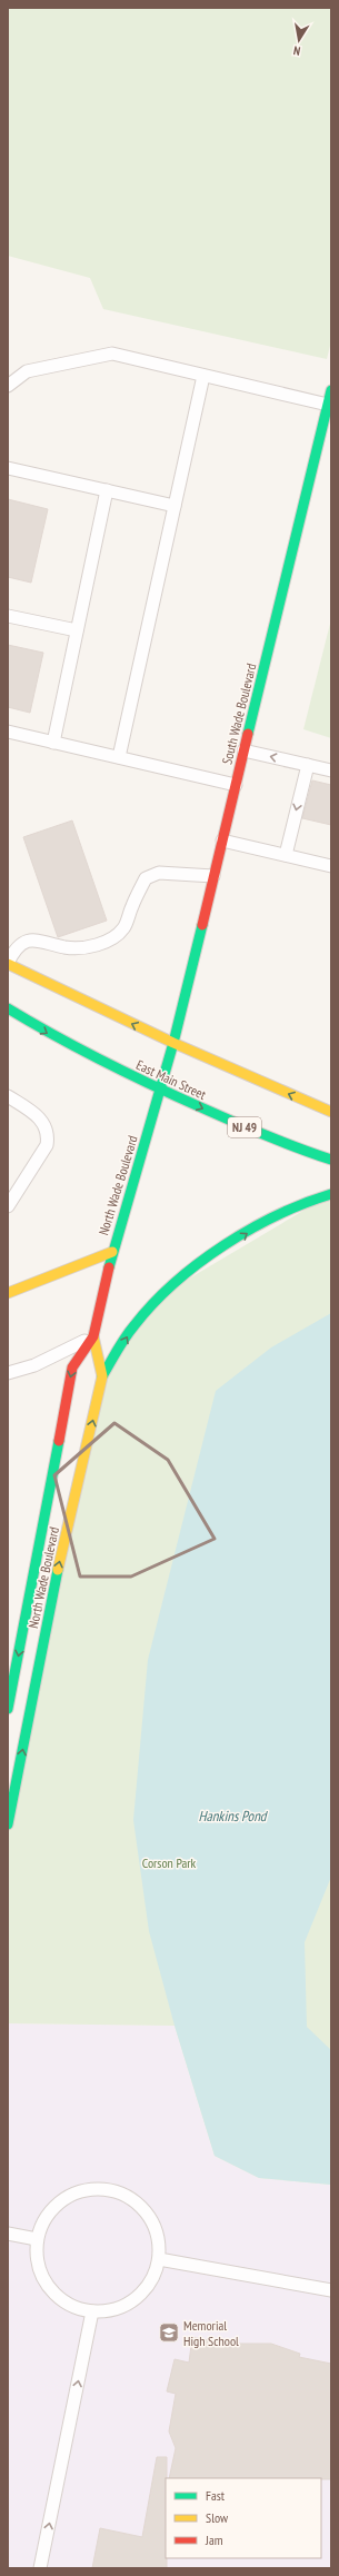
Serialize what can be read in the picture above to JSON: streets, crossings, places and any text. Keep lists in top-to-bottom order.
{
  "streets": {
    "main road": [
      "South Wade Boulevard",
      "East Main Street",
      "NJ 49",
      "North Wade Boulevard"
    ]
  },
  "crossings": [
    ["South Wade Boulevard", "North Wade Boulevard"],
    ["East Main Street", "North Wade Boulevard"]
  ],
  "water": ["Hankins Pond"],
  "parks": ["Corson Park"],
  "places": {
    "school or university": ["Memorial High School"]
  },
  "legend": ["Fast", "Slow", "Jam"],
  "north": "bottom"
}
